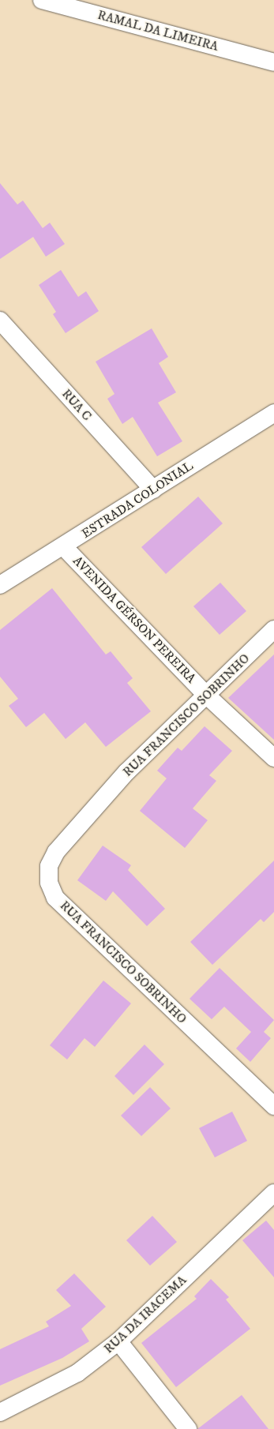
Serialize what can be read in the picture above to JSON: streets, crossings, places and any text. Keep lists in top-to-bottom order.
{
  "streets": {
    "street": [
      "RAMAL DA LIMEIRA",
      "RUA C",
      "ESTRADA COLONIAL",
      "AVENIDA GÉRSON PEREIRA",
      "RUA FRANCISCO SOBRINHO",
      "RUA DA IRACEMA"
    ]
  },
  "crossings": [
    ["RUA C", "ESTRADA COLONIAL"],
    ["ESTRADA COLONIAL", "AVENIDA GÉRSON PEREIRA"],
    ["AVENIDA GÉRSON PEREIRA", "RUA FRANCISCO SOBRINHO"]
  ]
}
